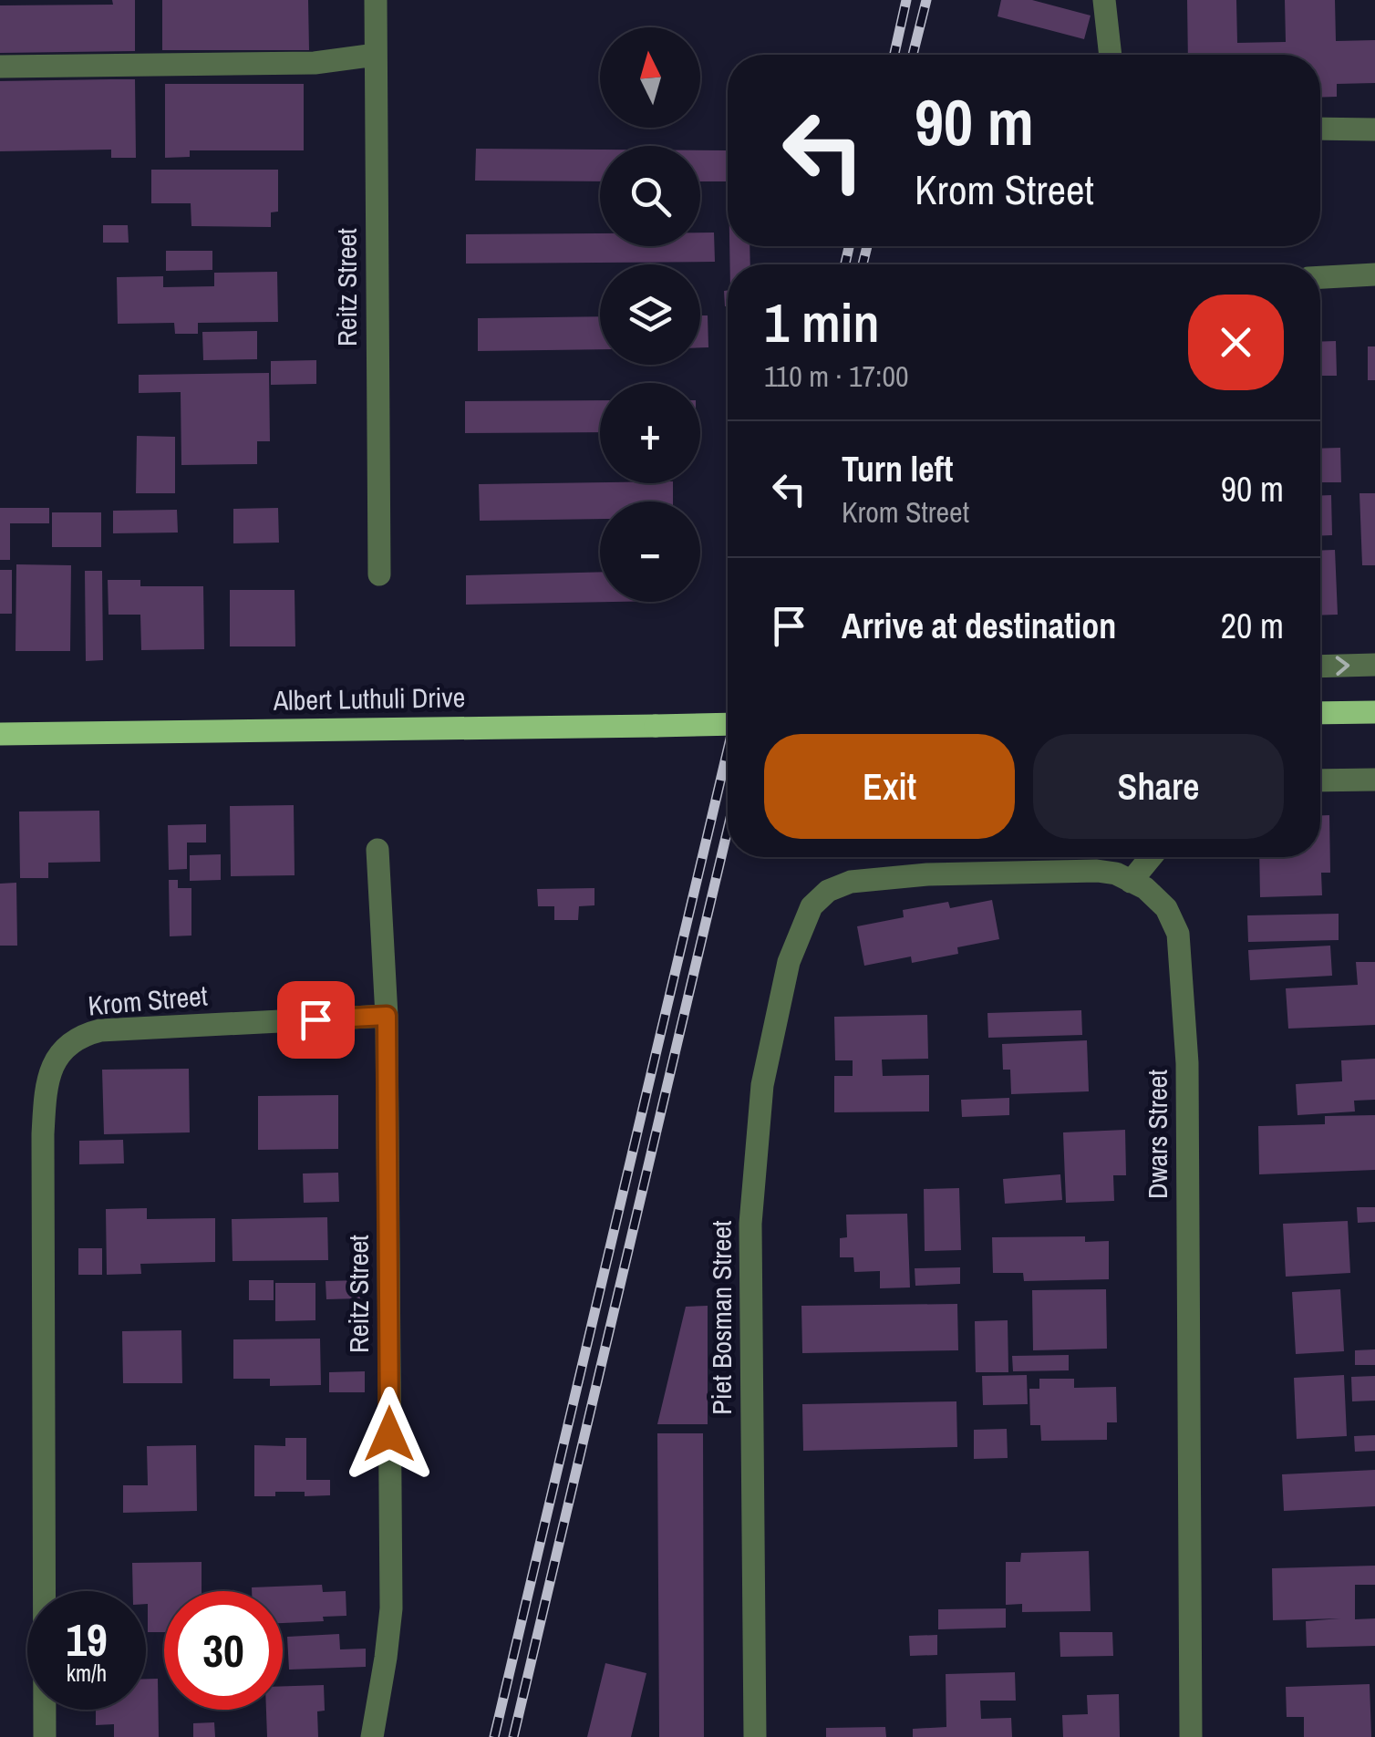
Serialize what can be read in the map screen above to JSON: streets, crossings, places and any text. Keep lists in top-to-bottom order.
{
  "streets": {
    "main road": ["Albert Luthuli Drive"],
    "street": [
      "Reitz Street",
      "Krom Street",
      "Dwars Street",
      "Piet Bosman Street"
    ]
  },
  "crossings": [
    ["Reitz Street", "Krom Street"],
    ["Dwars Street", "Piet Bosman Street"]
  ],
  "north": "top",
  "page": {
    "map_buttons": ["+", "−"],
    "turn": ["90 m", "Krom Street"],
    "heading": ["1 min", "110 m · 17:00"],
    "list": [
      {
        "name": "Turn left",
        "note": "Krom Street",
        "value": "90 m"
      },
      {
        "name": "Arrive at destination",
        "value": "20 m"
      }
    ],
    "buttons": ["Exit", "Share"],
    "speed": "19 km/h",
    "limit": "30"
  }
}
